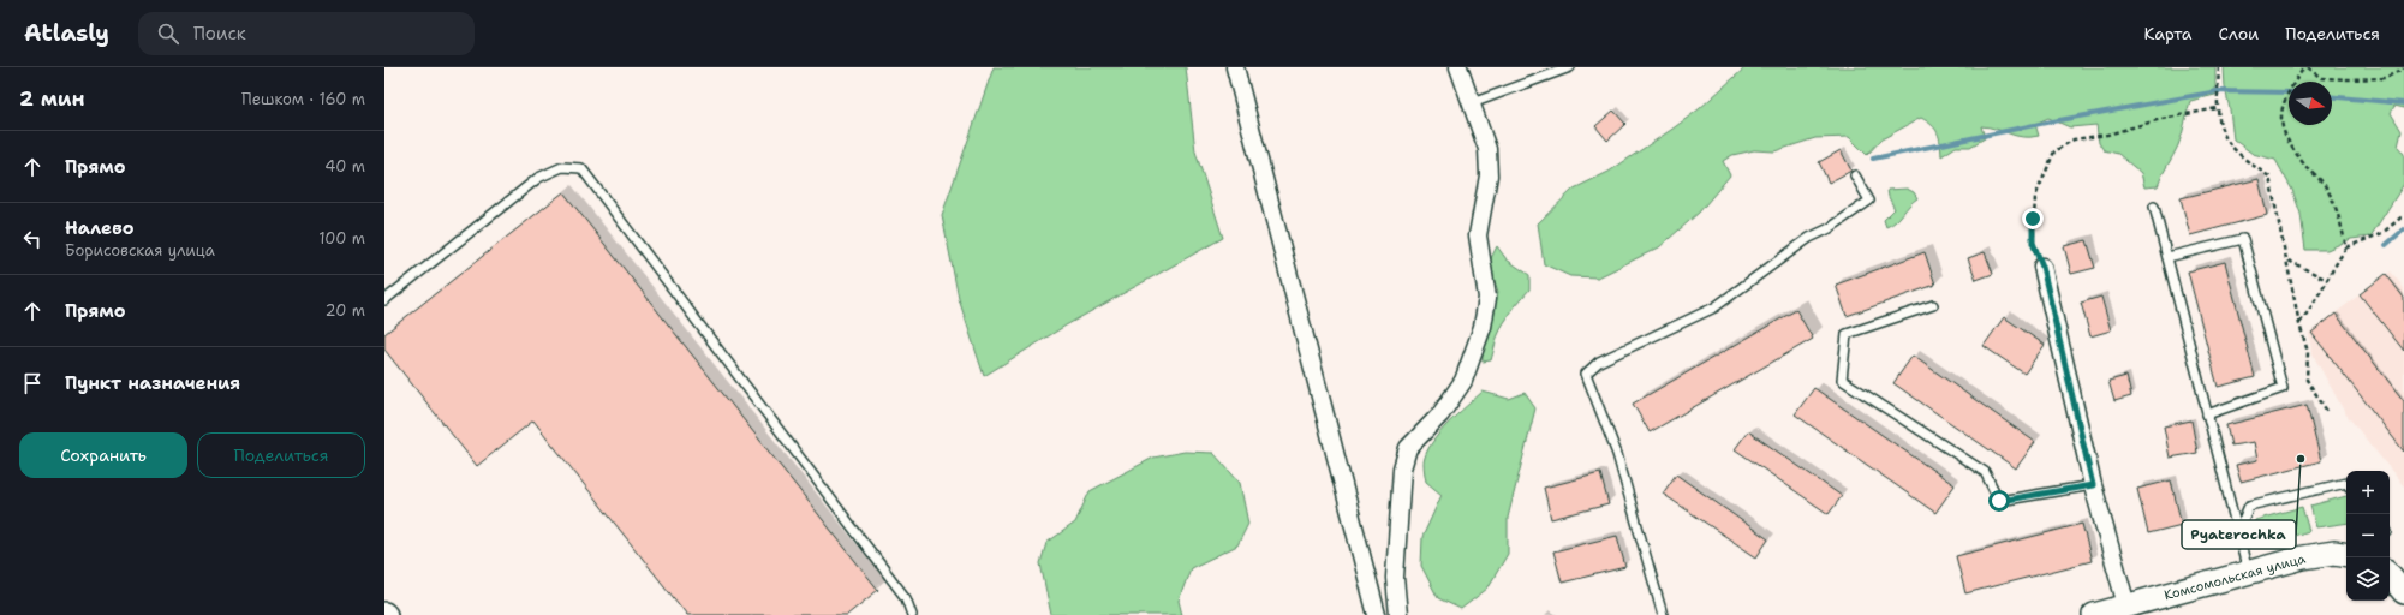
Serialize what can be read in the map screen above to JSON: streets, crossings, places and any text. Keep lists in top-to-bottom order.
{
  "streets": {
    "main road": ["Комсомольская улица"]
  },
  "places": ["Pyaterochka"],
  "north": "right",
  "page": {
    "header": "Atlasly",
    "search": "Поиск",
    "nav": ["Карта", "Слои", "Поделиться"],
    "heading": ["2 мин", "Пешком · 160 m"],
    "list": [
      ["Прямо", "40 m"],
      ["Налево", "Борисовская улица", "100 m"],
      ["Прямо", "20 m"],
      "Пункт назначения"
    ],
    "buttons": ["Сохранить", "Поделиться"],
    "map_buttons": ["+", "−"]
  }
}
